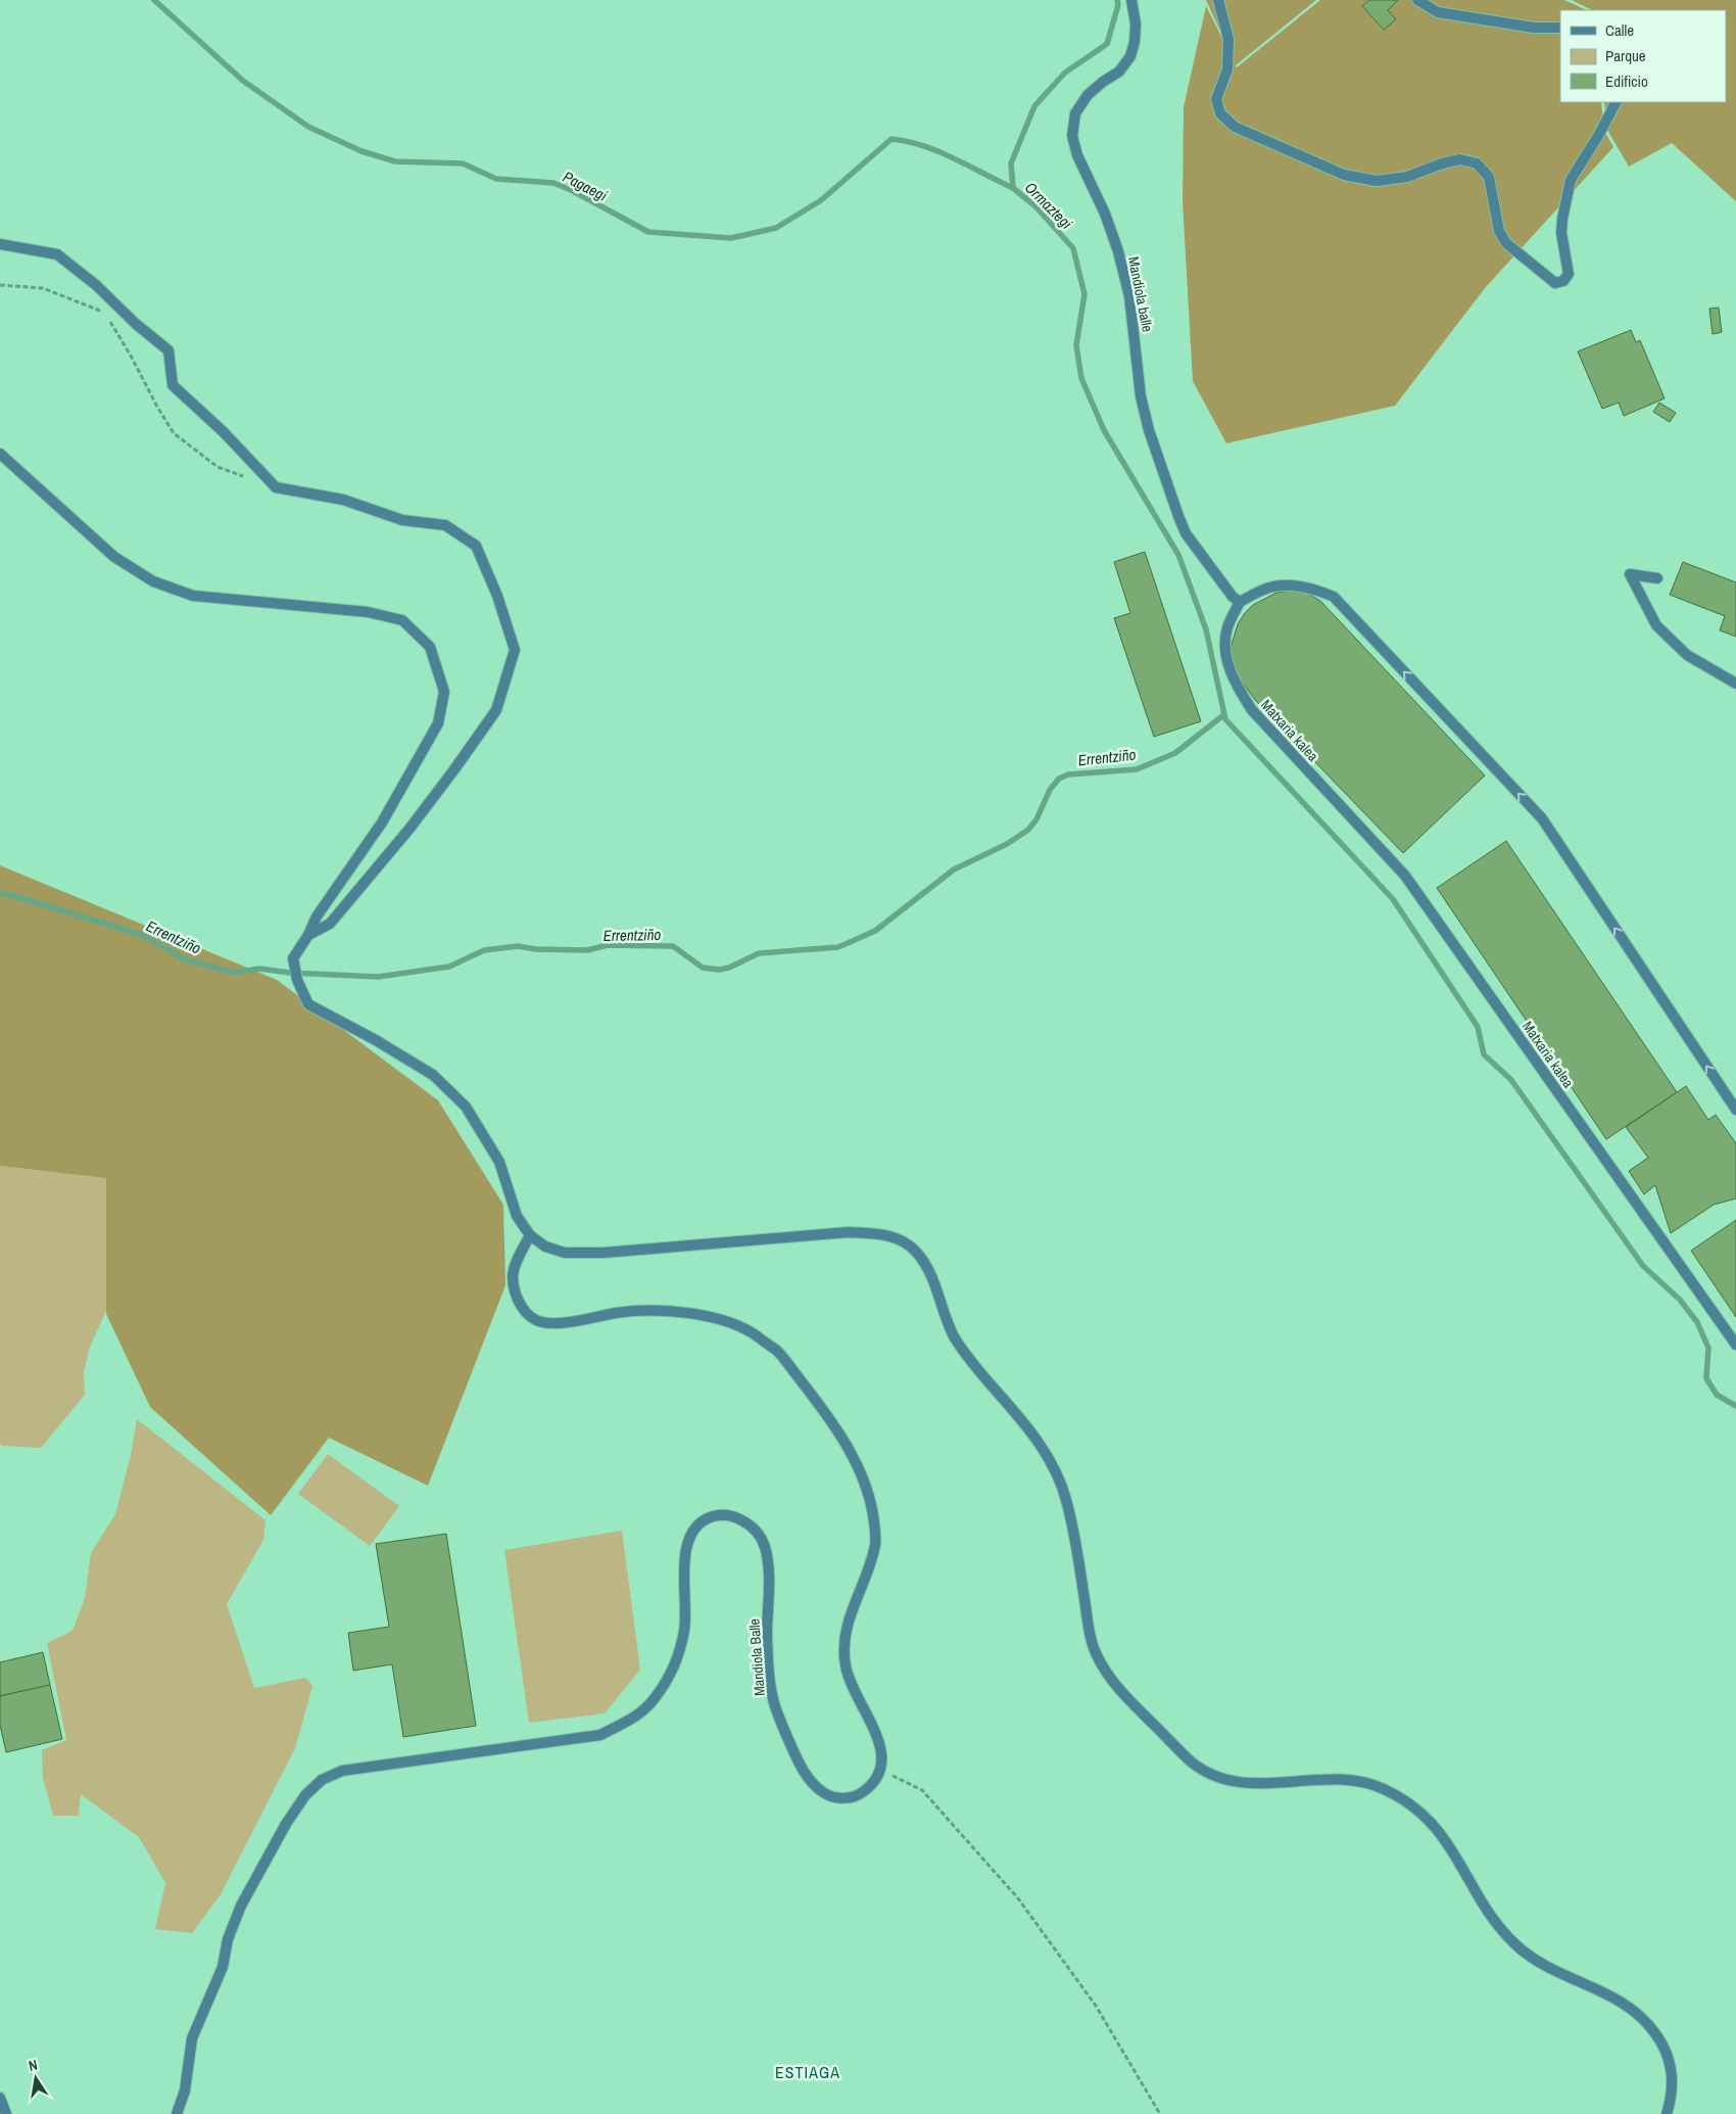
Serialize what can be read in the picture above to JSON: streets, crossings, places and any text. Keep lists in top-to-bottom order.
{
  "streets": {
    "street": ["Mandiola balle", "Matxaria kalea", "Mandiola Balle"]
  },
  "crossings": [
    ["Mandiola balle", "Matxaria kalea"]
  ],
  "districts": ["ESTIAGA"],
  "water": ["Pagaegi", "Ormaztegi", "Errentziño"],
  "legend": ["Calle", "Parque", "Edificio"],
  "north": "top"
}
